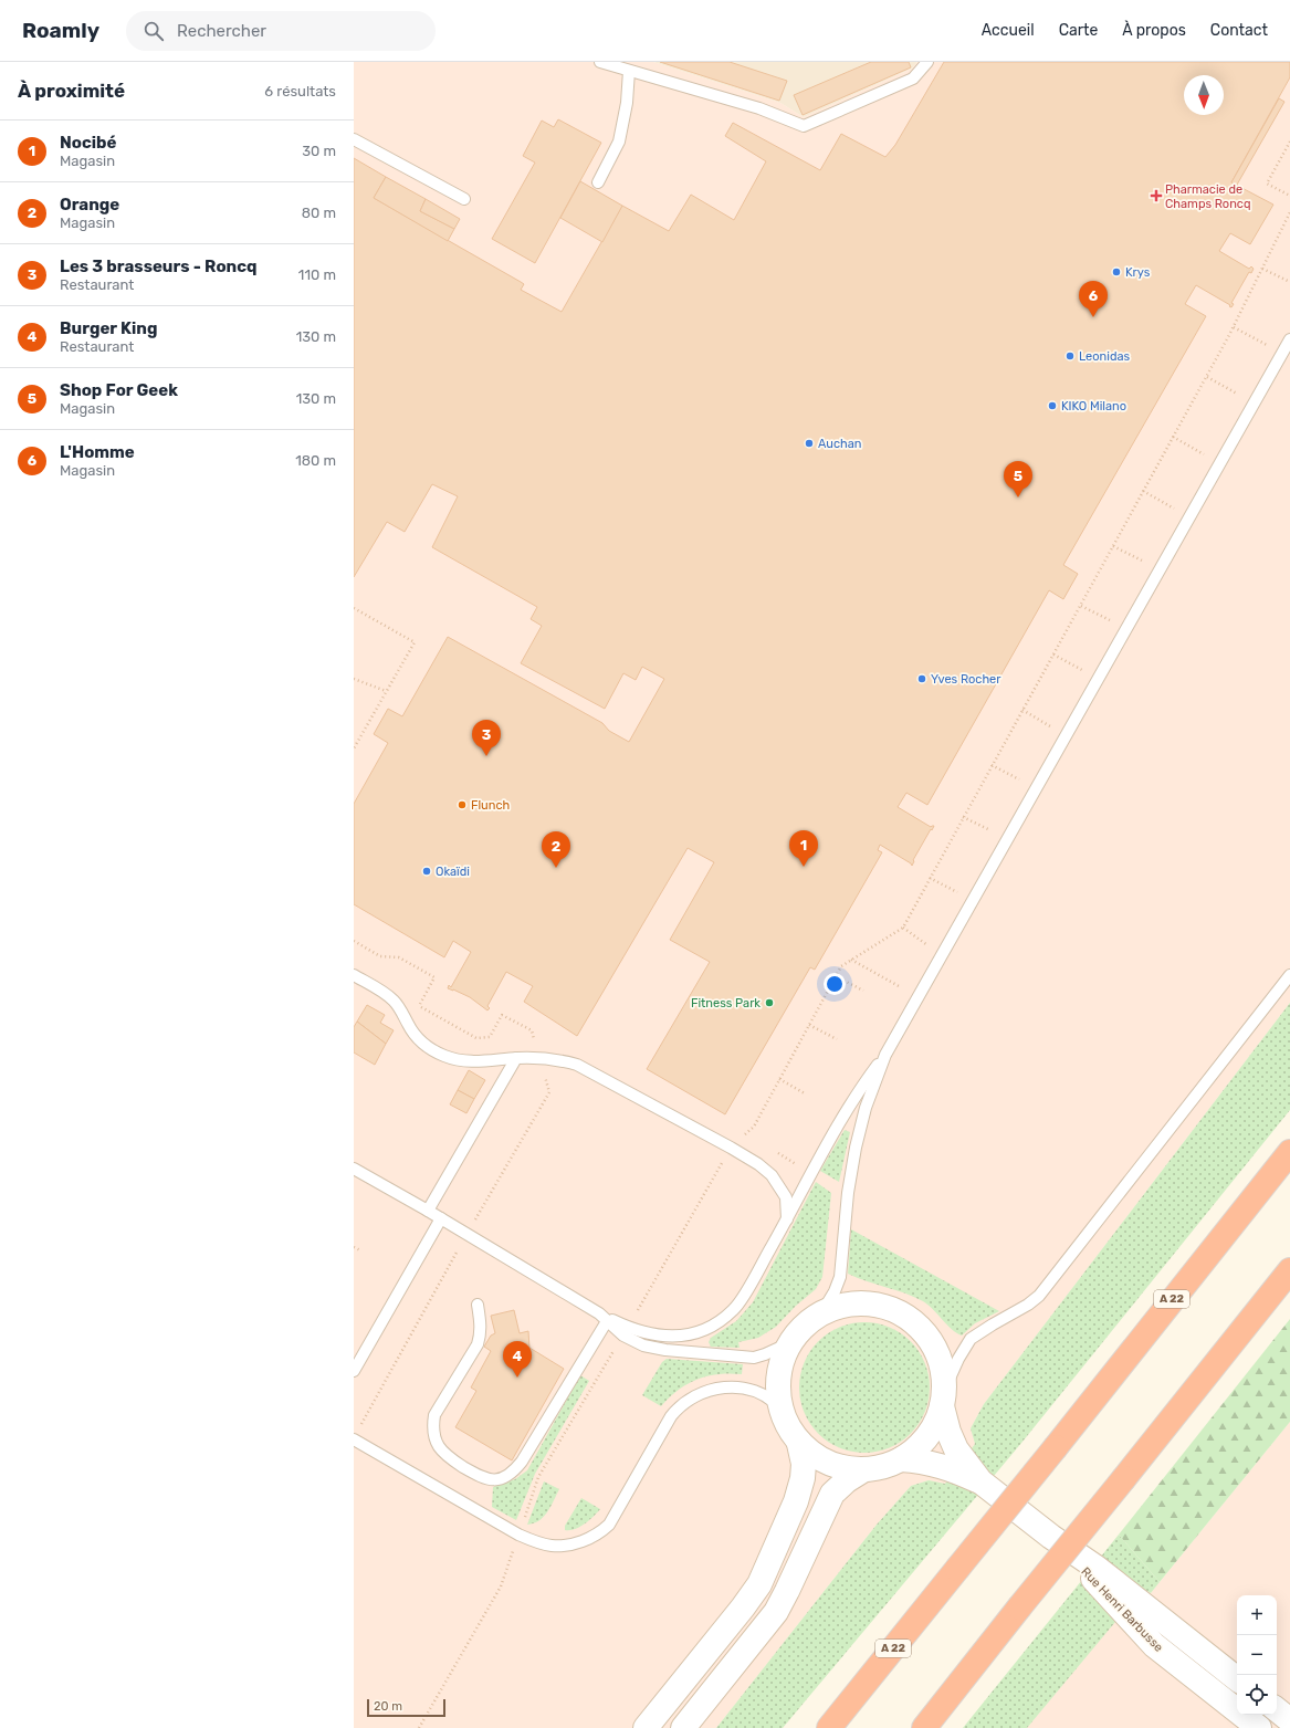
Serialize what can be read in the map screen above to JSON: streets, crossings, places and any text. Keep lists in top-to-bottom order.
{
  "streets": {
    "highway": ["A 22"],
    "street": ["Rue Henri Barbusse"]
  },
  "places": {
    "health": ["Pharmacie de Champs Roncq"],
    "other": [
      "Krys",
      "Leonidas",
      "KIKO Milano",
      "Auchan",
      "Yves Rocher",
      "Flunch",
      "Okaïdi",
      "Fitness Park"
    ]
  },
  "scale_bar": "20 m",
  "north": "bottom",
  "page": {
    "header": "Roamly",
    "search": "Rechercher",
    "nav": [
      "Accueil",
      "Carte",
      "À propos",
      "Contact"
    ],
    "heading": ["À proximité", "6 résultats"],
    "list": [
      {
        "mark": "1",
        "name": "Nocibé",
        "note": "Magasin",
        "value": "30 m"
      },
      {
        "mark": "2",
        "name": "Orange",
        "note": "Magasin",
        "value": "80 m"
      },
      {
        "mark": "3",
        "name": "Les 3 brasseurs - Roncq",
        "note": "Restaurant",
        "value": "110 m"
      },
      {
        "mark": "4",
        "name": "Burger King",
        "note": "Restaurant",
        "value": "130 m"
      },
      {
        "mark": "5",
        "name": "Shop For Geek",
        "note": "Magasin",
        "value": "130 m"
      },
      {
        "mark": "6",
        "name": "L'Homme",
        "note": "Magasin",
        "value": "180 m"
      }
    ],
    "pins": [
      "6",
      "5",
      "3",
      "1",
      "2",
      "4"
    ],
    "map_buttons": ["+", "−"],
    "scale": "20 m"
  }
}
